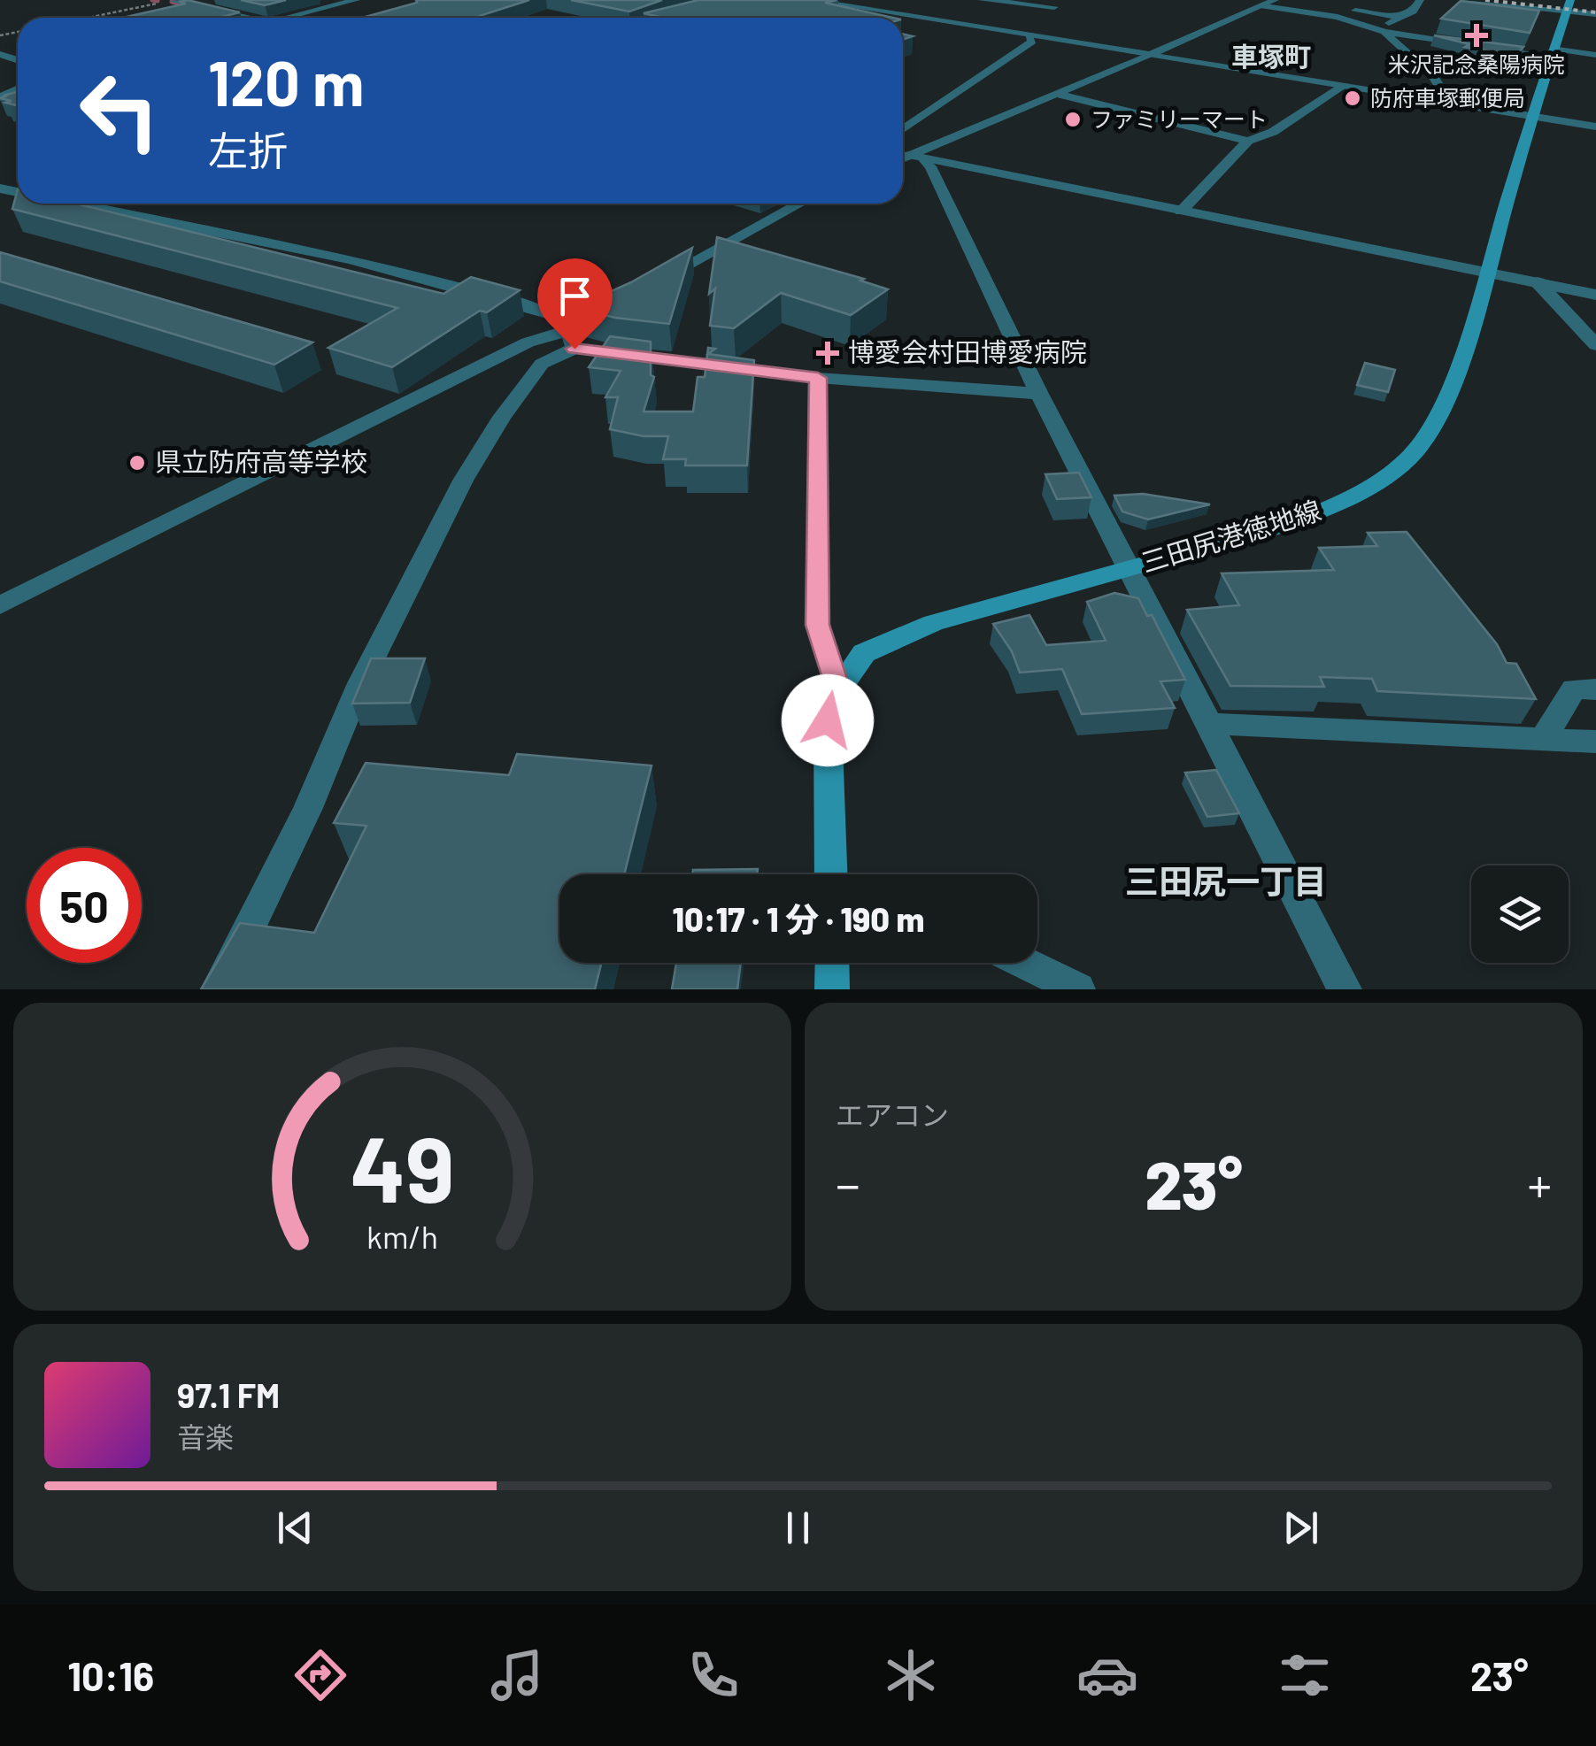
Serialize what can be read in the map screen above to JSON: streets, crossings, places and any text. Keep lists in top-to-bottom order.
{
  "streets": {
    "main road": ["三田尻港徳地線"]
  },
  "districts": ["車塚町", "三田尻一丁目"],
  "places": {
    "health": ["米沢記念桑陽病院", "博愛会村田博愛病院"],
    "other": ["防府車塚郵便局", "ファミリーマート", "県立防府高等学校"]
  },
  "page": {
    "turn": ["120 m", "左折"],
    "limit": "50",
    "trip": "10:17 · 1 分 · 190 m",
    "tile": "エアコン",
    "heat": ["−", "23°", "+"],
    "song": ["97.1 FM", "音楽"],
    "tabs": ["10:16", "23°"],
    "gauge": ["49", "km/h"]
  }
}
